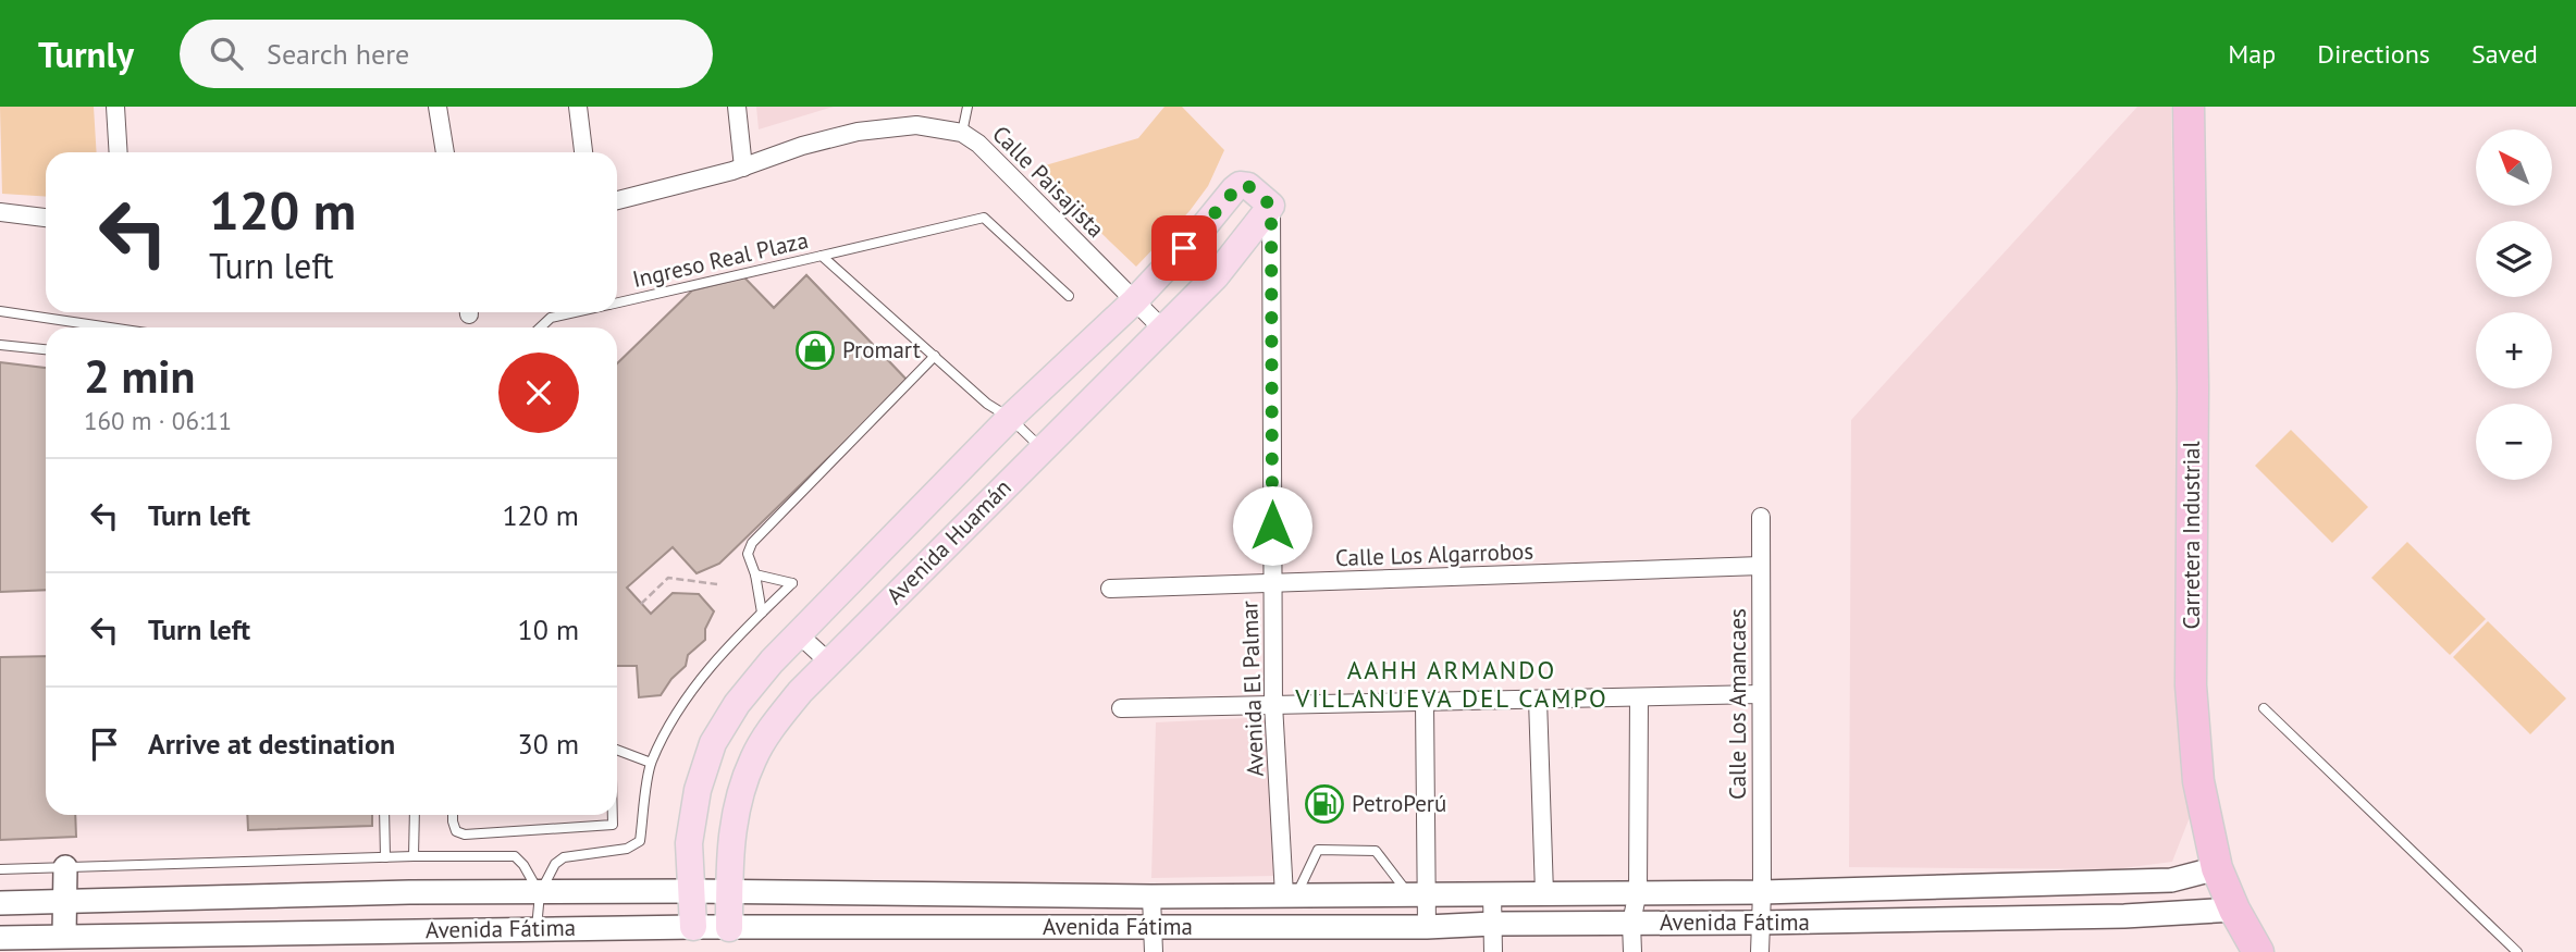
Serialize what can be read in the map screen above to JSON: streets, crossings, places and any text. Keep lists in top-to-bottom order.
{
  "streets": {
    "highway": ["Carretera Industrial"],
    "main road": ["Avenida Huamán", "Avenida Fátima"],
    "street": [
      "Calle Paisajista",
      "Calle Los Algarrobos",
      "Avenida El Palmar",
      "Calle Los Amancaes"
    ],
    "lane": ["Ingreso Real Plaza"]
  },
  "crossings": [
    ["Calle Paisajista", "Avenida Huamán"],
    ["Ingreso Real Plaza", "Avenida Huamán"],
    ["Carretera Industrial", "Avenida Fátima"],
    ["Avenida Huamán", "Avenida El Palmar"],
    ["Avenida Huamán", "Avenida Fátima"],
    ["Calle Los Algarrobos", "Avenida El Palmar"],
    ["Calle Los Algarrobos", "Calle Los Amancaes"],
    ["Avenida El Palmar", "Avenida Fátima"],
    ["Calle Los Amancaes", "Avenida Fátima"]
  ],
  "districts": ["AAHH ARMANDO VILLANUEVA DEL CAMPO"],
  "places": {
    "shop": ["Promart"],
    "fuel station": ["PetroPerú"]
  },
  "north": "top left",
  "page": {
    "header": "Turnly",
    "search": "Search here",
    "nav": ["Map", "Directions", "Saved"],
    "map_buttons": ["+", "−"],
    "turn": ["120 m", "Turn left"],
    "heading": ["2 min", "160 m · 06:11"],
    "list": [
      {
        "name": "Turn left",
        "value": "120 m"
      },
      {
        "name": "Turn left",
        "value": "10 m"
      },
      {
        "name": "Arrive at destination",
        "value": "30 m"
      }
    ]
  }
}
